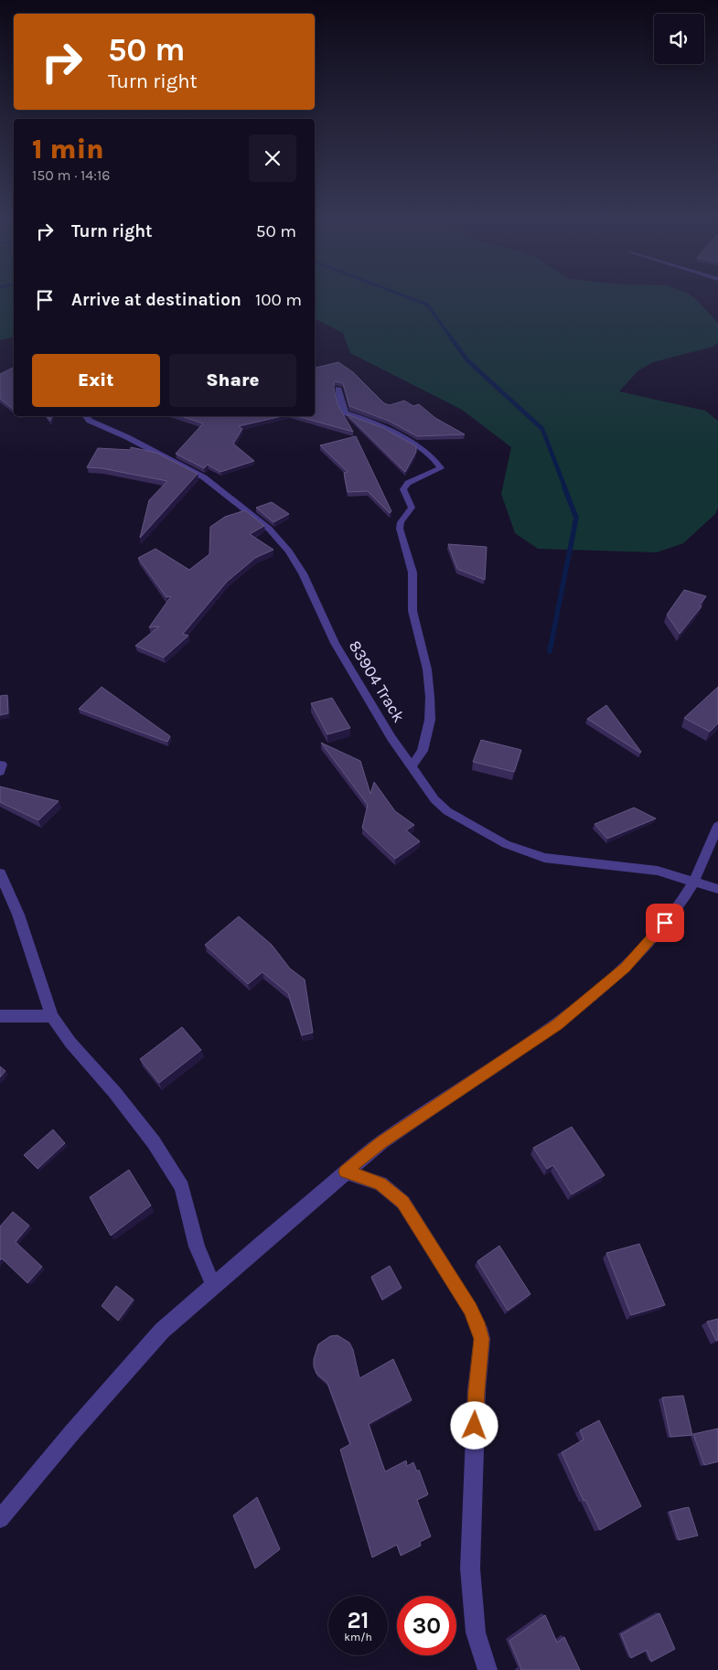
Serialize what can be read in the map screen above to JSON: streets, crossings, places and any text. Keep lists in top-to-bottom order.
{
  "streets": {
    "street": ["83904 Track"]
  },
  "page": {
    "turn": ["50 m", "Turn right"],
    "heading": ["1 min", "150 m · 14:16"],
    "list": [
      {
        "name": "Turn right",
        "value": "50 m"
      },
      {
        "name": "Arrive at destination",
        "value": "100 m"
      }
    ],
    "buttons": ["Exit", "Share"],
    "speed": "21 km/h",
    "limit": "30"
  }
}
